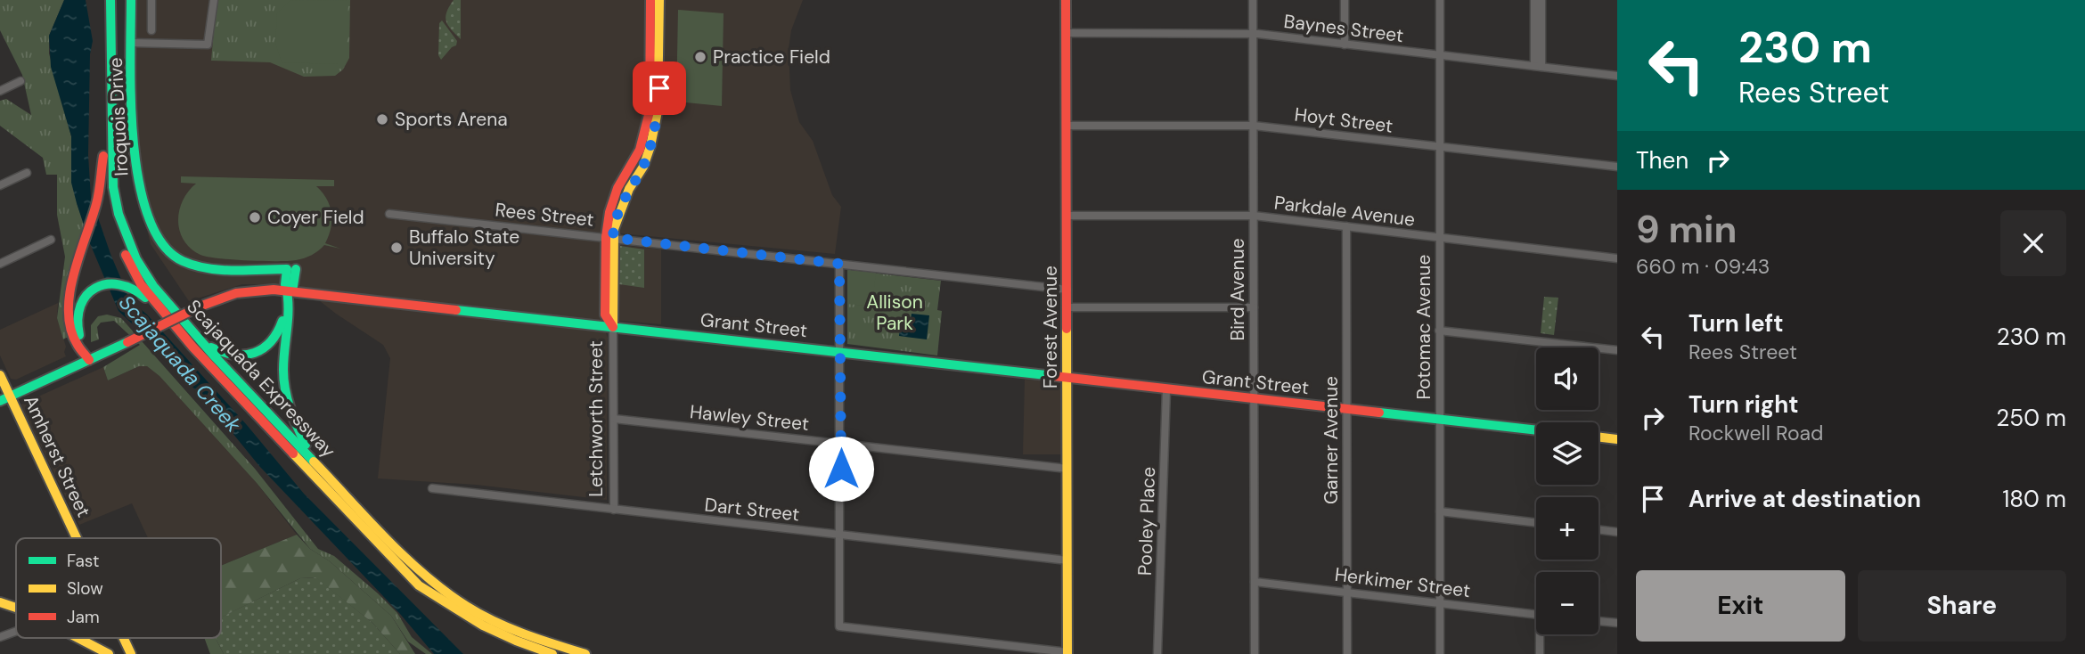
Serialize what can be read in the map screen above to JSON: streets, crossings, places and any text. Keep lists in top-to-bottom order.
{
  "streets": {
    "main road": [
      "Iroquois Drive",
      "Grant Street",
      "Forest Avenue",
      "Scajaquada Expressway",
      "Letchworth Street",
      "Amherst Street"
    ],
    "street": [
      "Baynes Street",
      "Hoyt Street",
      "Parkdale Avenue",
      "Rees Street",
      "Bird Avenue",
      "Potomac Avenue",
      "Hawley Street",
      "Garner Avenue",
      "Dart Street",
      "Pooley Place",
      "Herkimer Street"
    ]
  },
  "crossings": [
    ["Baynes Street", "Bird Avenue"],
    ["Baynes Street", "Forest Avenue"],
    ["Baynes Street", "Potomac Avenue"],
    ["Iroquois Drive", "Grant Street"],
    ["Hoyt Street", "Bird Avenue"],
    ["Hoyt Street", "Forest Avenue"],
    ["Hoyt Street", "Potomac Avenue"],
    ["Parkdale Avenue", "Bird Avenue"],
    ["Parkdale Avenue", "Forest Avenue"],
    ["Parkdale Avenue", "Potomac Avenue"],
    ["Parkdale Avenue", "Garner Avenue"],
    ["Rees Street", "Forest Avenue"],
    ["Rees Street", "Letchworth Street"],
    ["Bird Avenue", "Grant Street"],
    ["Bird Avenue", "Herkimer Street"],
    ["Grant Street", "Forest Avenue"],
    ["Grant Street", "Potomac Avenue"],
    ["Grant Street", "Letchworth Street"],
    ["Grant Street", "Garner Avenue"],
    ["Grant Street", "Amherst Street"],
    ["Grant Street", "Pooley Place"],
    ["Forest Avenue", "Hawley Street"],
    ["Forest Avenue", "Dart Street"],
    ["Potomac Avenue", "Herkimer Street"],
    ["Hawley Street", "Letchworth Street"],
    ["Letchworth Street", "Dart Street"],
    ["Garner Avenue", "Herkimer Street"]
  ],
  "water": ["Scajaquada Creek"],
  "parks": ["Allison Park"],
  "places": [
    "Practice Field",
    "Sports Arena",
    "Coyer Field",
    "Buffalo State University"
  ],
  "legend": ["Fast", "Slow", "Jam"],
  "page": {
    "turn": ["230 m", "Rees Street"],
    "then": "Then",
    "heading": ["9 min", "660 m · 09:43"],
    "list": [
      {
        "name": "Turn left",
        "note": "Rees Street",
        "value": "230 m"
      },
      {
        "name": "Turn right",
        "note": "Rockwell Road",
        "value": "250 m"
      },
      {
        "name": "Arrive at destination",
        "value": "180 m"
      }
    ],
    "map_buttons": ["+", "−"],
    "buttons": ["Exit", "Share"]
  }
}
